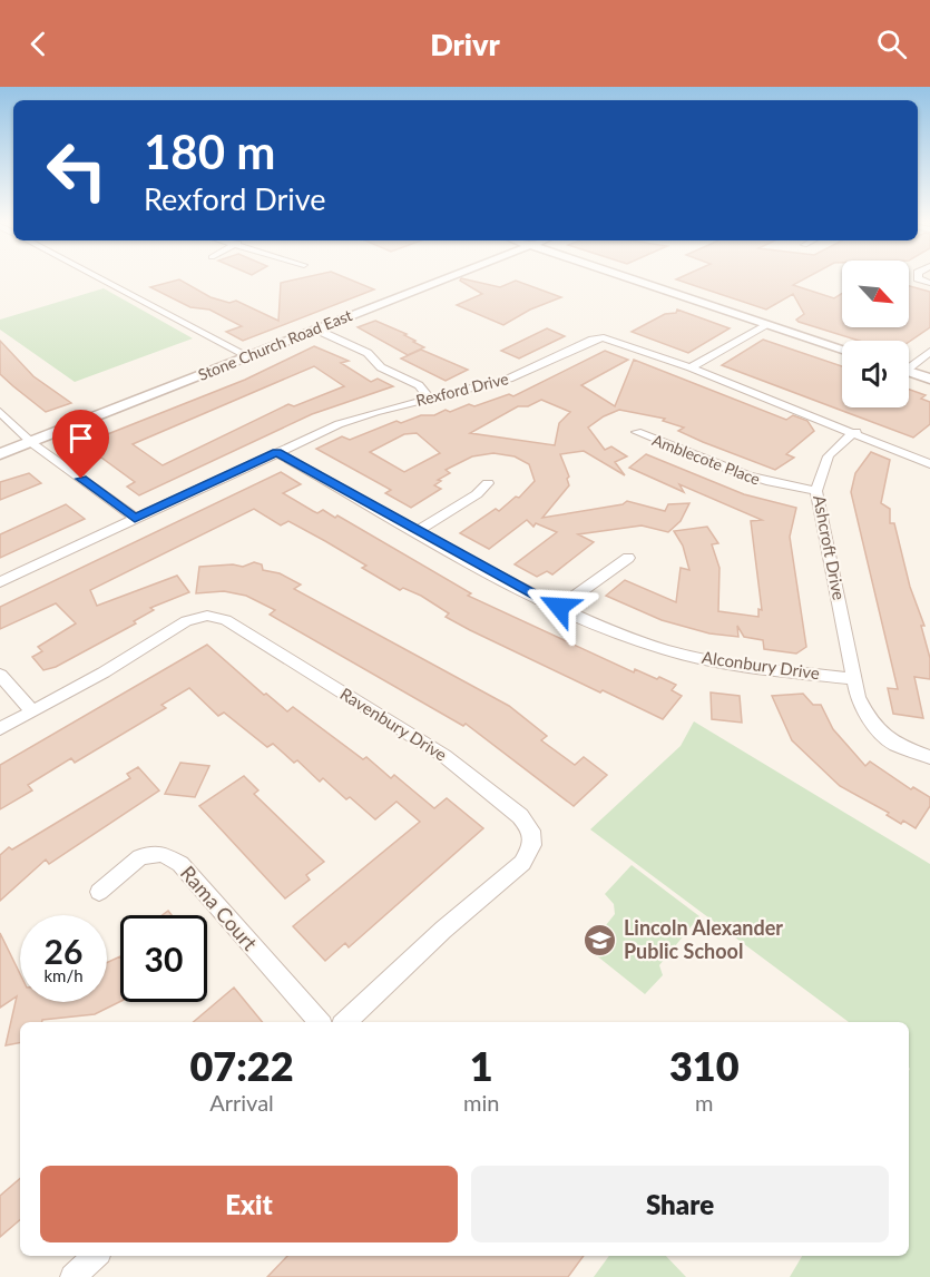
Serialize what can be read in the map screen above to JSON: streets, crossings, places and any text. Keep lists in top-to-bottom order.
{
  "streets": {
    "main road": ["Stone Church Road East"],
    "street": [
      "Rexford Drive",
      "Amblecote Place",
      "Ashcroft Drive",
      "Alconbury Drive",
      "Ravenbury Drive",
      "Rama Court"
    ]
  },
  "crossings": [
    ["Rexford Drive", "Ashcroft Drive"],
    ["Rexford Drive", "Alconbury Drive"],
    ["Amblecote Place", "Ashcroft Drive"],
    ["Ashcroft Drive", "Alconbury Drive"]
  ],
  "places": {
    "school or university": ["Lincoln Alexander Public School"]
  },
  "north": "bottom right",
  "page": {
    "header": "Drivr",
    "turn": ["180 m", "Rexford Drive"],
    "speed": "26 km/h",
    "limit": "30",
    "eta": [
      "07:22",
      "Arrival",
      "1",
      "min",
      "310",
      "m"
    ],
    "buttons": ["Exit", "Share"]
  }
}
